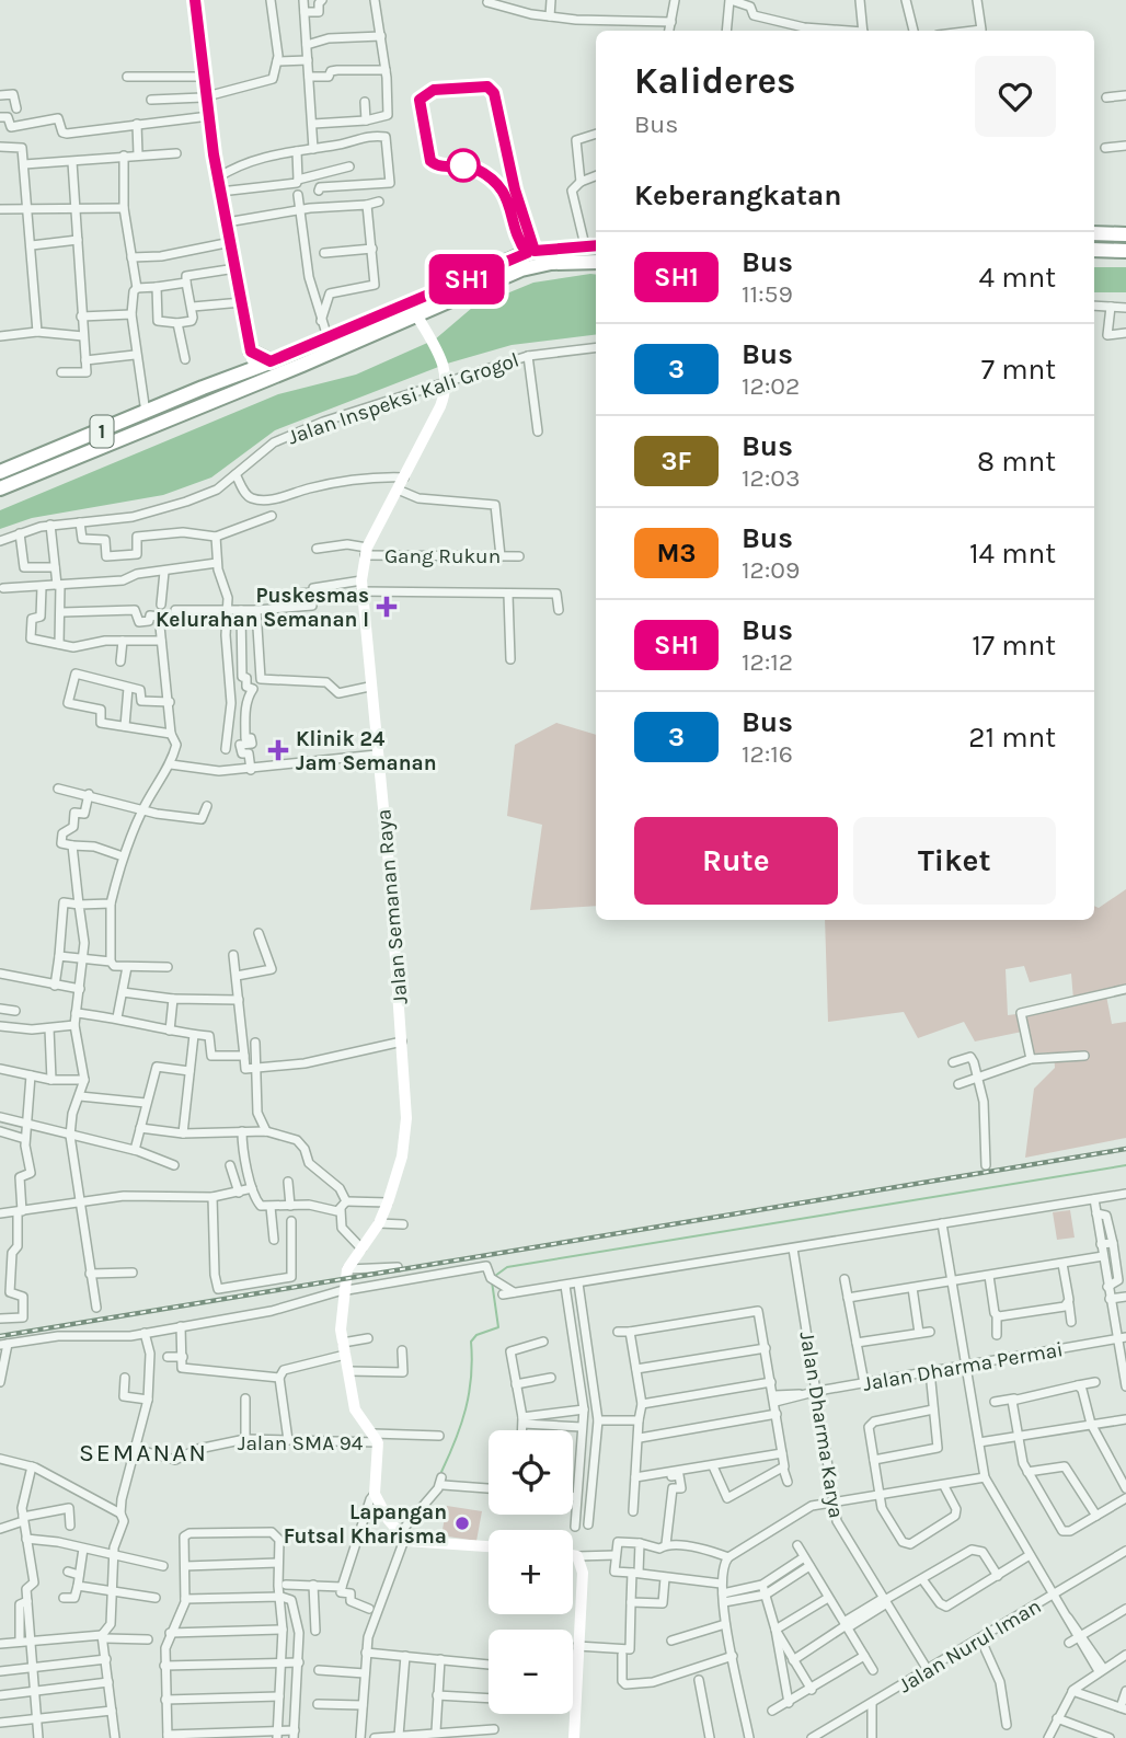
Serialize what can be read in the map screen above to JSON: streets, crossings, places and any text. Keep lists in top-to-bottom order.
{
  "streets": {
    "highway": ["1"],
    "street": [
      "Jalan Inspeksi Kali Grogol",
      "Gang Rukun",
      "Jalan Semanan Raya",
      "Jalan Dharma Permai",
      "Jalan Dharma Karya",
      "Jalan SMA 94",
      "Jalan Nurul Iman"
    ]
  },
  "crossings": [
    ["Jalan Inspeksi Kali Grogol", "Jalan Semanan Raya"],
    ["Gang Rukun", "Jalan Semanan Raya"],
    ["Jalan Semanan Raya", "Jalan SMA 94"],
    ["Jalan Dharma Permai", "Jalan Dharma Karya"],
    ["Jalan Dharma Karya", "Jalan Nurul Iman"]
  ],
  "districts": ["SEMANAN"],
  "places": {
    "health": ["Puskesmas Kelurahan Semanan I", "Klinik 24 Jam Semanan"],
    "other": ["Lapangan Futsal Kharisma"]
  },
  "lines": ["bus line SH1"],
  "page": {
    "on_map": "SH1",
    "heading": [
      ["Kalideres", "Bus"],
      "Keberangkatan"
    ],
    "list": [
      {
        "mark": "SH1",
        "name": "Bus",
        "note": "11:59",
        "value": "4 mnt"
      },
      {
        "mark": "3",
        "name": "Bus",
        "note": "12:02",
        "value": "7 mnt"
      },
      {
        "mark": "3F",
        "name": "Bus",
        "note": "12:03",
        "value": "8 mnt"
      },
      {
        "mark": "M3",
        "name": "Bus",
        "note": "12:09",
        "value": "14 mnt"
      },
      {
        "mark": "SH1",
        "name": "Bus",
        "note": "12:12",
        "value": "17 mnt"
      },
      {
        "mark": "3",
        "name": "Bus",
        "note": "12:16",
        "value": "21 mnt"
      }
    ],
    "buttons": ["Rute", "Tiket"],
    "map_buttons": ["+", "−"]
  }
}
